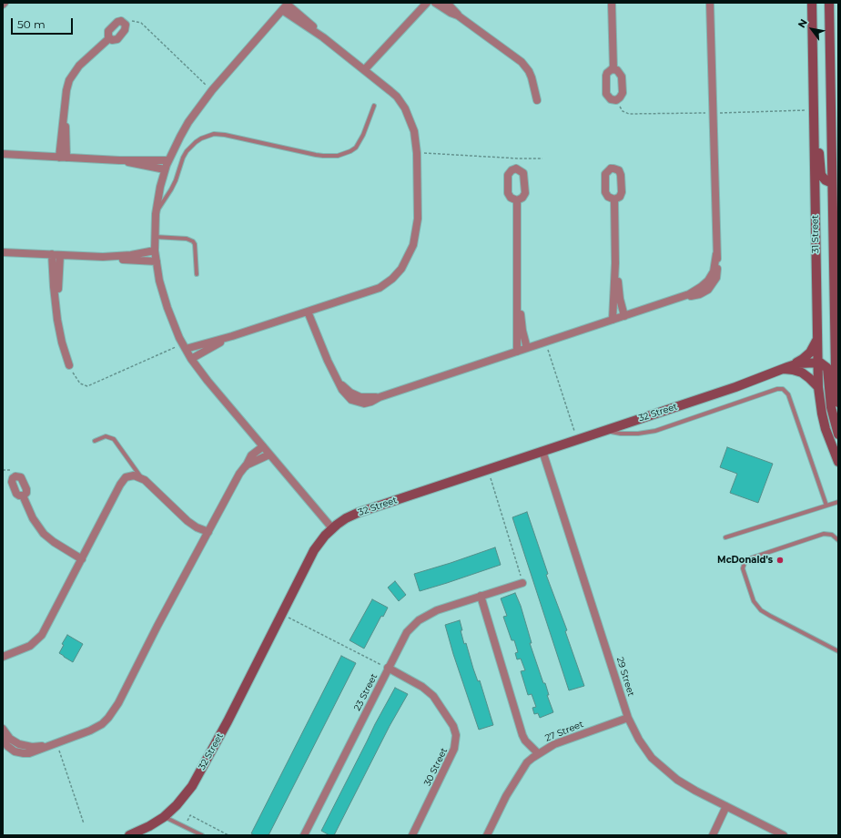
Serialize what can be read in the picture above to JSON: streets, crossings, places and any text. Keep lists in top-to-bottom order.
{
  "streets": {
    "street": [
      "31 Street",
      "32 Street",
      "29 Street",
      "23 Street",
      "27 Street",
      "30 Street"
    ]
  },
  "crossings": [
    ["31 Street", "32 Street"],
    ["32 Street", "29 Street"],
    ["29 Street", "27 Street"],
    ["23 Street", "30 Street"]
  ],
  "places": ["McDonald's"],
  "scale_bar": "50 m",
  "north": "top left"
}
